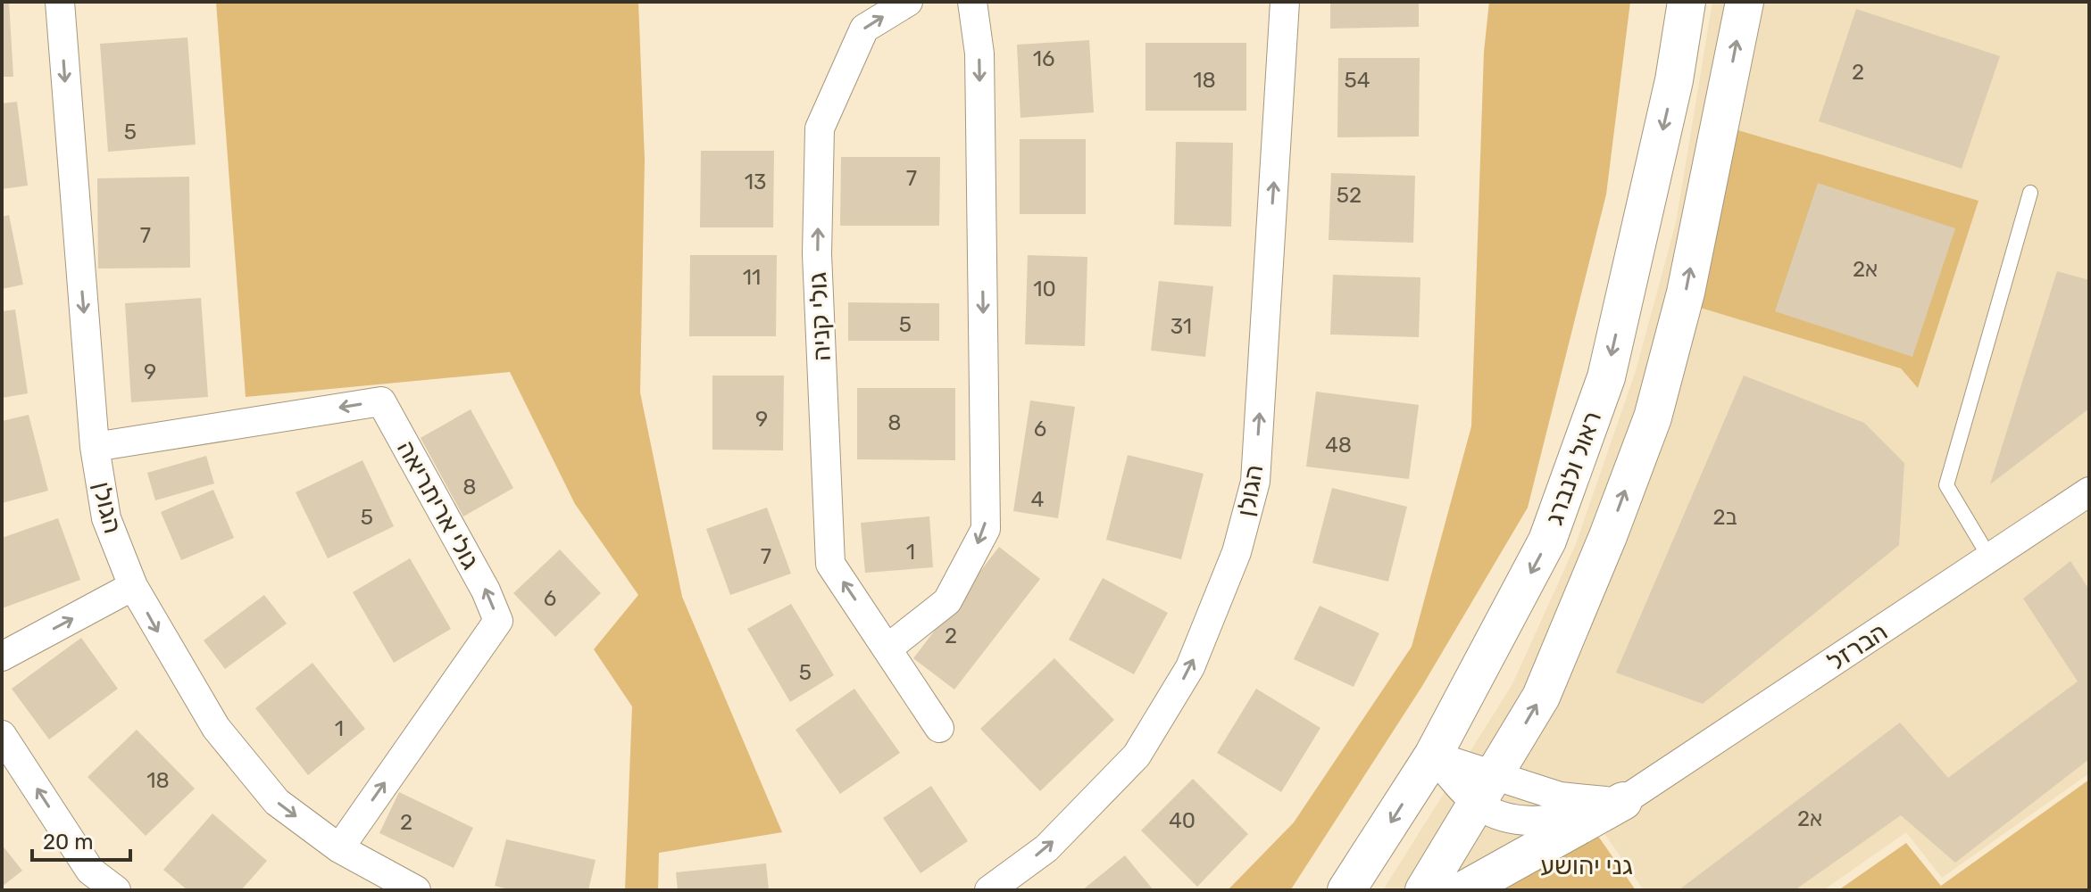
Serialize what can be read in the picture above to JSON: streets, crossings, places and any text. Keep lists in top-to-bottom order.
{
  "streets": {
    "street": [
      "גולי קניה",
      "ראול ולנברג",
      "הגולן",
      "גולי אריתריאה",
      "הברזל"
    ]
  },
  "crossings": [
    ["הגולן", "גולי אריתריאה"]
  ],
  "parks": ["גני יהושע"],
  "house_numbers": [
    "16",
    "2",
    "18",
    "54",
    "5",
    "7",
    "13",
    "52",
    "7",
    "2א",
    "11",
    "10",
    "5",
    "31",
    "9",
    "9",
    "8",
    "6",
    "48",
    "8",
    "4",
    "5",
    "2ב",
    "1",
    "7",
    "6",
    "2",
    "5",
    "1",
    "18",
    "2א",
    "40",
    "2"
  ],
  "scale_bar": "20 m"
}
